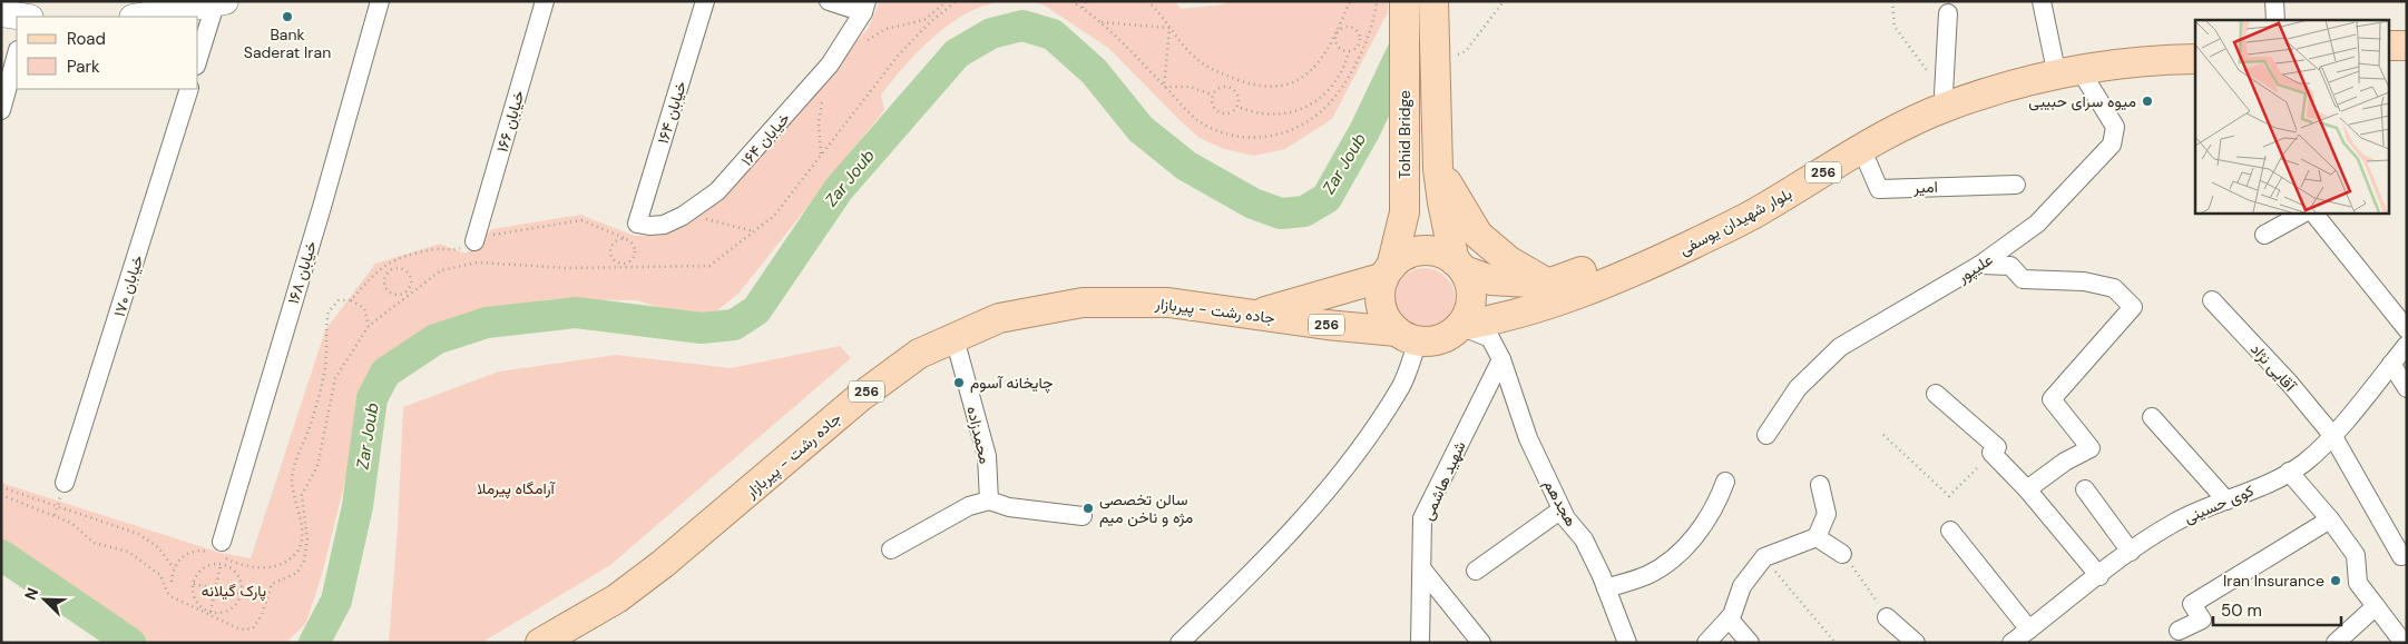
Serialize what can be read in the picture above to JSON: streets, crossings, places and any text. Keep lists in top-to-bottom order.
{
  "streets": {
    "main road": [
      "Tohid Bridge",
      "256",
      "بلوار شهیدان یوسفی",
      "جاده رشت - پیربازار"
    ],
    "street": [
      "۱۶۴ خیابان",
      "خیابان ۱۶۶",
      "خیابان ۱۶۴",
      "امیر",
      "علیپور",
      "خیابان ۱۶۸",
      "خیابان ۱۷۰",
      "آقایی نژاد",
      "محمدزاده",
      "شهید هاشمی",
      "هجدهم",
      "کوی حسینی"
    ]
  },
  "crossings": [
    ["۱۶۴ خیابان", "خیابان ۱۶۴"],
    ["Tohid Bridge", "256"],
    ["Tohid Bridge", "بلوار شهیدان یوسفی"],
    ["Tohid Bridge", "جاده رشت - پیربازار"],
    ["Tohid Bridge", "هجدهم"],
    ["256", "بلوار شهیدان یوسفی"],
    ["256", "جاده رشت - پیربازار"],
    ["256", "هجدهم"],
    ["امیر", "بلوار شهیدان یوسفی"],
    ["بلوار شهیدان یوسفی", "علیپور"],
    ["بلوار شهیدان یوسفی", "جاده رشت - پیربازار"],
    ["بلوار شهیدان یوسفی", "هجدهم"],
    ["جاده رشت - پیربازار", "محمدزاده"],
    ["جاده رشت - پیربازار", "هجدهم"],
    ["آقایی نژاد", "کوی حسینی"],
    ["شهید هاشمی", "هجدهم"]
  ],
  "water": ["Zar Joub"],
  "parks": ["آرامگاه پیرملا", "پارک گیلانه"],
  "places": [
    "Bank Saderat Iran",
    "میوه سرای حبیبی",
    "چایخانه آسوم",
    "سالن تخصصی مژه و ناخن میم",
    "Iran Insurance"
  ],
  "legend": ["Road", "Park"],
  "scale_bar": "50 m",
  "north": "top left"
}
